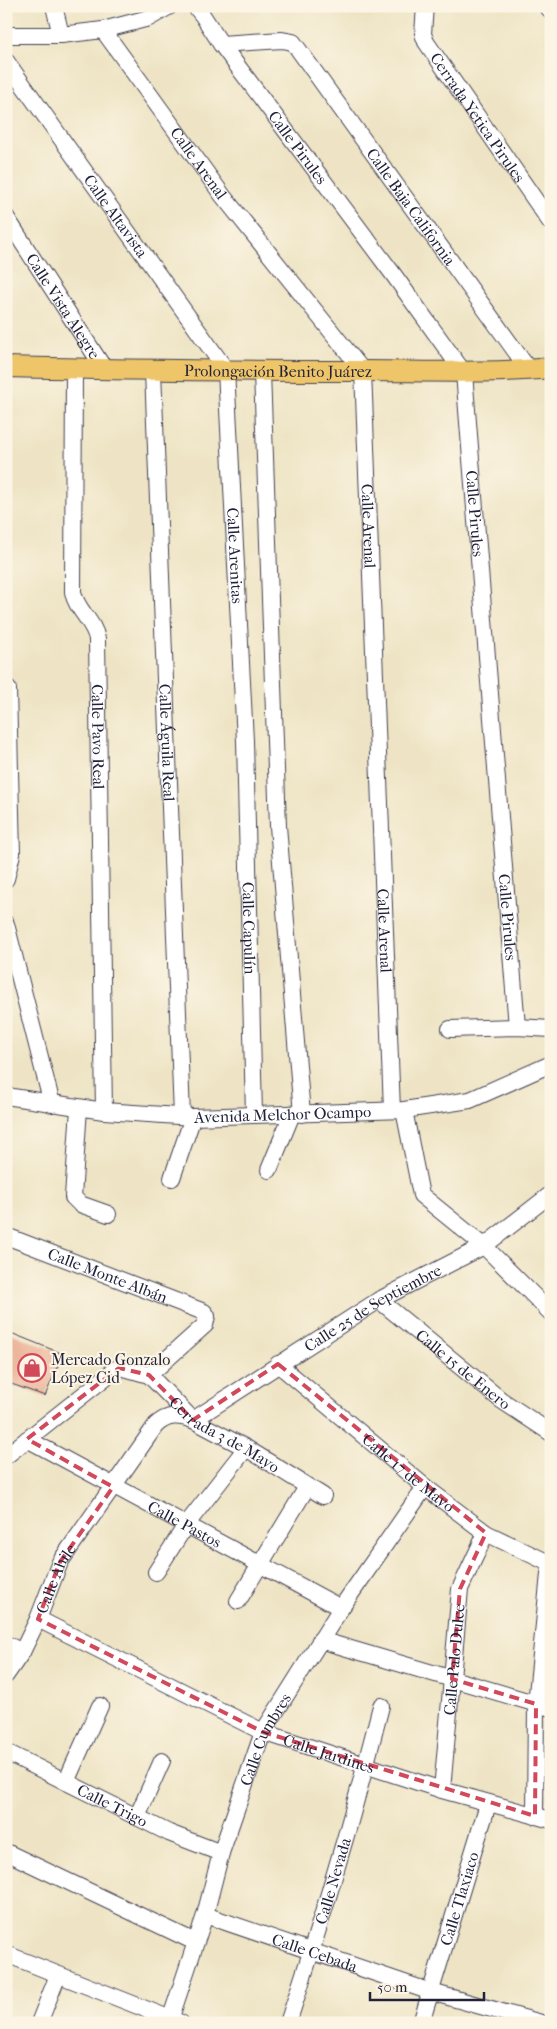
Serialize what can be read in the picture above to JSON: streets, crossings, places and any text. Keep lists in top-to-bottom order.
{
  "streets": {
    "main road": ["Prolongación Benito Juárez"],
    "street": [
      "Cerrada Yetica Pirules",
      "Calle Pirules",
      "Calle Arenal",
      "Calle Baja California",
      "Calle Altavista",
      "Calle Vista Alegre",
      "Calle Arenitas",
      "Calle Pavo Real",
      "Calle Águila Real",
      "Calle Capulín",
      "Avenida Melchor Ocampo",
      "Calle Monte Albán",
      "Calle 25 de Septiembre",
      "Calle 15 de Enero",
      "Cerrada 3 de Mayo",
      "Calle 17 de Mayo",
      "Calle Pastos",
      "Calle Ahile",
      "Calle Palo Dulce",
      "Calle Cumbres",
      "Calle Jardines",
      "Calle Trigo",
      "Calle Nevada",
      "Calle Tlaxiaco",
      "Calle Cebada"
    ]
  },
  "crossings": [
    ["Calle Pirules", "Calle Baja California"],
    ["Calle Pirules", "Prolongación Benito Juárez"],
    ["Calle Arenal", "Prolongación Benito Juárez"],
    ["Calle Arenal", "Avenida Melchor Ocampo"],
    ["Calle Arenal", "Calle 25 de Septiembre"],
    ["Calle Baja California", "Prolongación Benito Juárez"],
    ["Calle Altavista", "Prolongación Benito Juárez"],
    ["Calle Altavista", "Calle Arenitas"],
    ["Calle Vista Alegre", "Prolongación Benito Juárez"],
    ["Prolongación Benito Juárez", "Calle Arenitas"],
    ["Prolongación Benito Juárez", "Calle Pavo Real"],
    ["Prolongación Benito Juárez", "Calle Águila Real"],
    ["Calle Arenitas", "Calle Capulín"],
    ["Calle Pavo Real", "Avenida Melchor Ocampo"],
    ["Calle Águila Real", "Avenida Melchor Ocampo"],
    ["Calle Capulín", "Avenida Melchor Ocampo"],
    ["Calle Monte Albán", "Cerrada 3 de Mayo"],
    ["Calle 25 de Septiembre", "Calle 15 de Enero"],
    ["Calle 25 de Septiembre", "Cerrada 3 de Mayo"],
    ["Calle 25 de Septiembre", "Calle 17 de Mayo"],
    ["Calle 25 de Septiembre", "Calle Ahile"],
    ["Cerrada 3 de Mayo", "Calle Ahile"],
    ["Calle 17 de Mayo", "Calle Palo Dulce"],
    ["Calle 17 de Mayo", "Calle Cumbres"],
    ["Calle Pastos", "Calle Ahile"],
    ["Calle Pastos", "Calle Cumbres"],
    ["Calle Ahile", "Calle Jardines"],
    ["Calle Palo Dulce", "Calle Jardines"],
    ["Calle Cumbres", "Calle Jardines"],
    ["Calle Cumbres", "Calle Trigo"],
    ["Calle Cumbres", "Calle Cebada"],
    ["Calle Jardines", "Calle Nevada"],
    ["Calle Jardines", "Calle Tlaxiaco"],
    ["Calle Nevada", "Calle Cebada"],
    ["Calle Tlaxiaco", "Calle Cebada"]
  ],
  "places": {
    "shop": ["Mercado Gonzalo López Cid"]
  },
  "scale_bar": "50 m"
}
